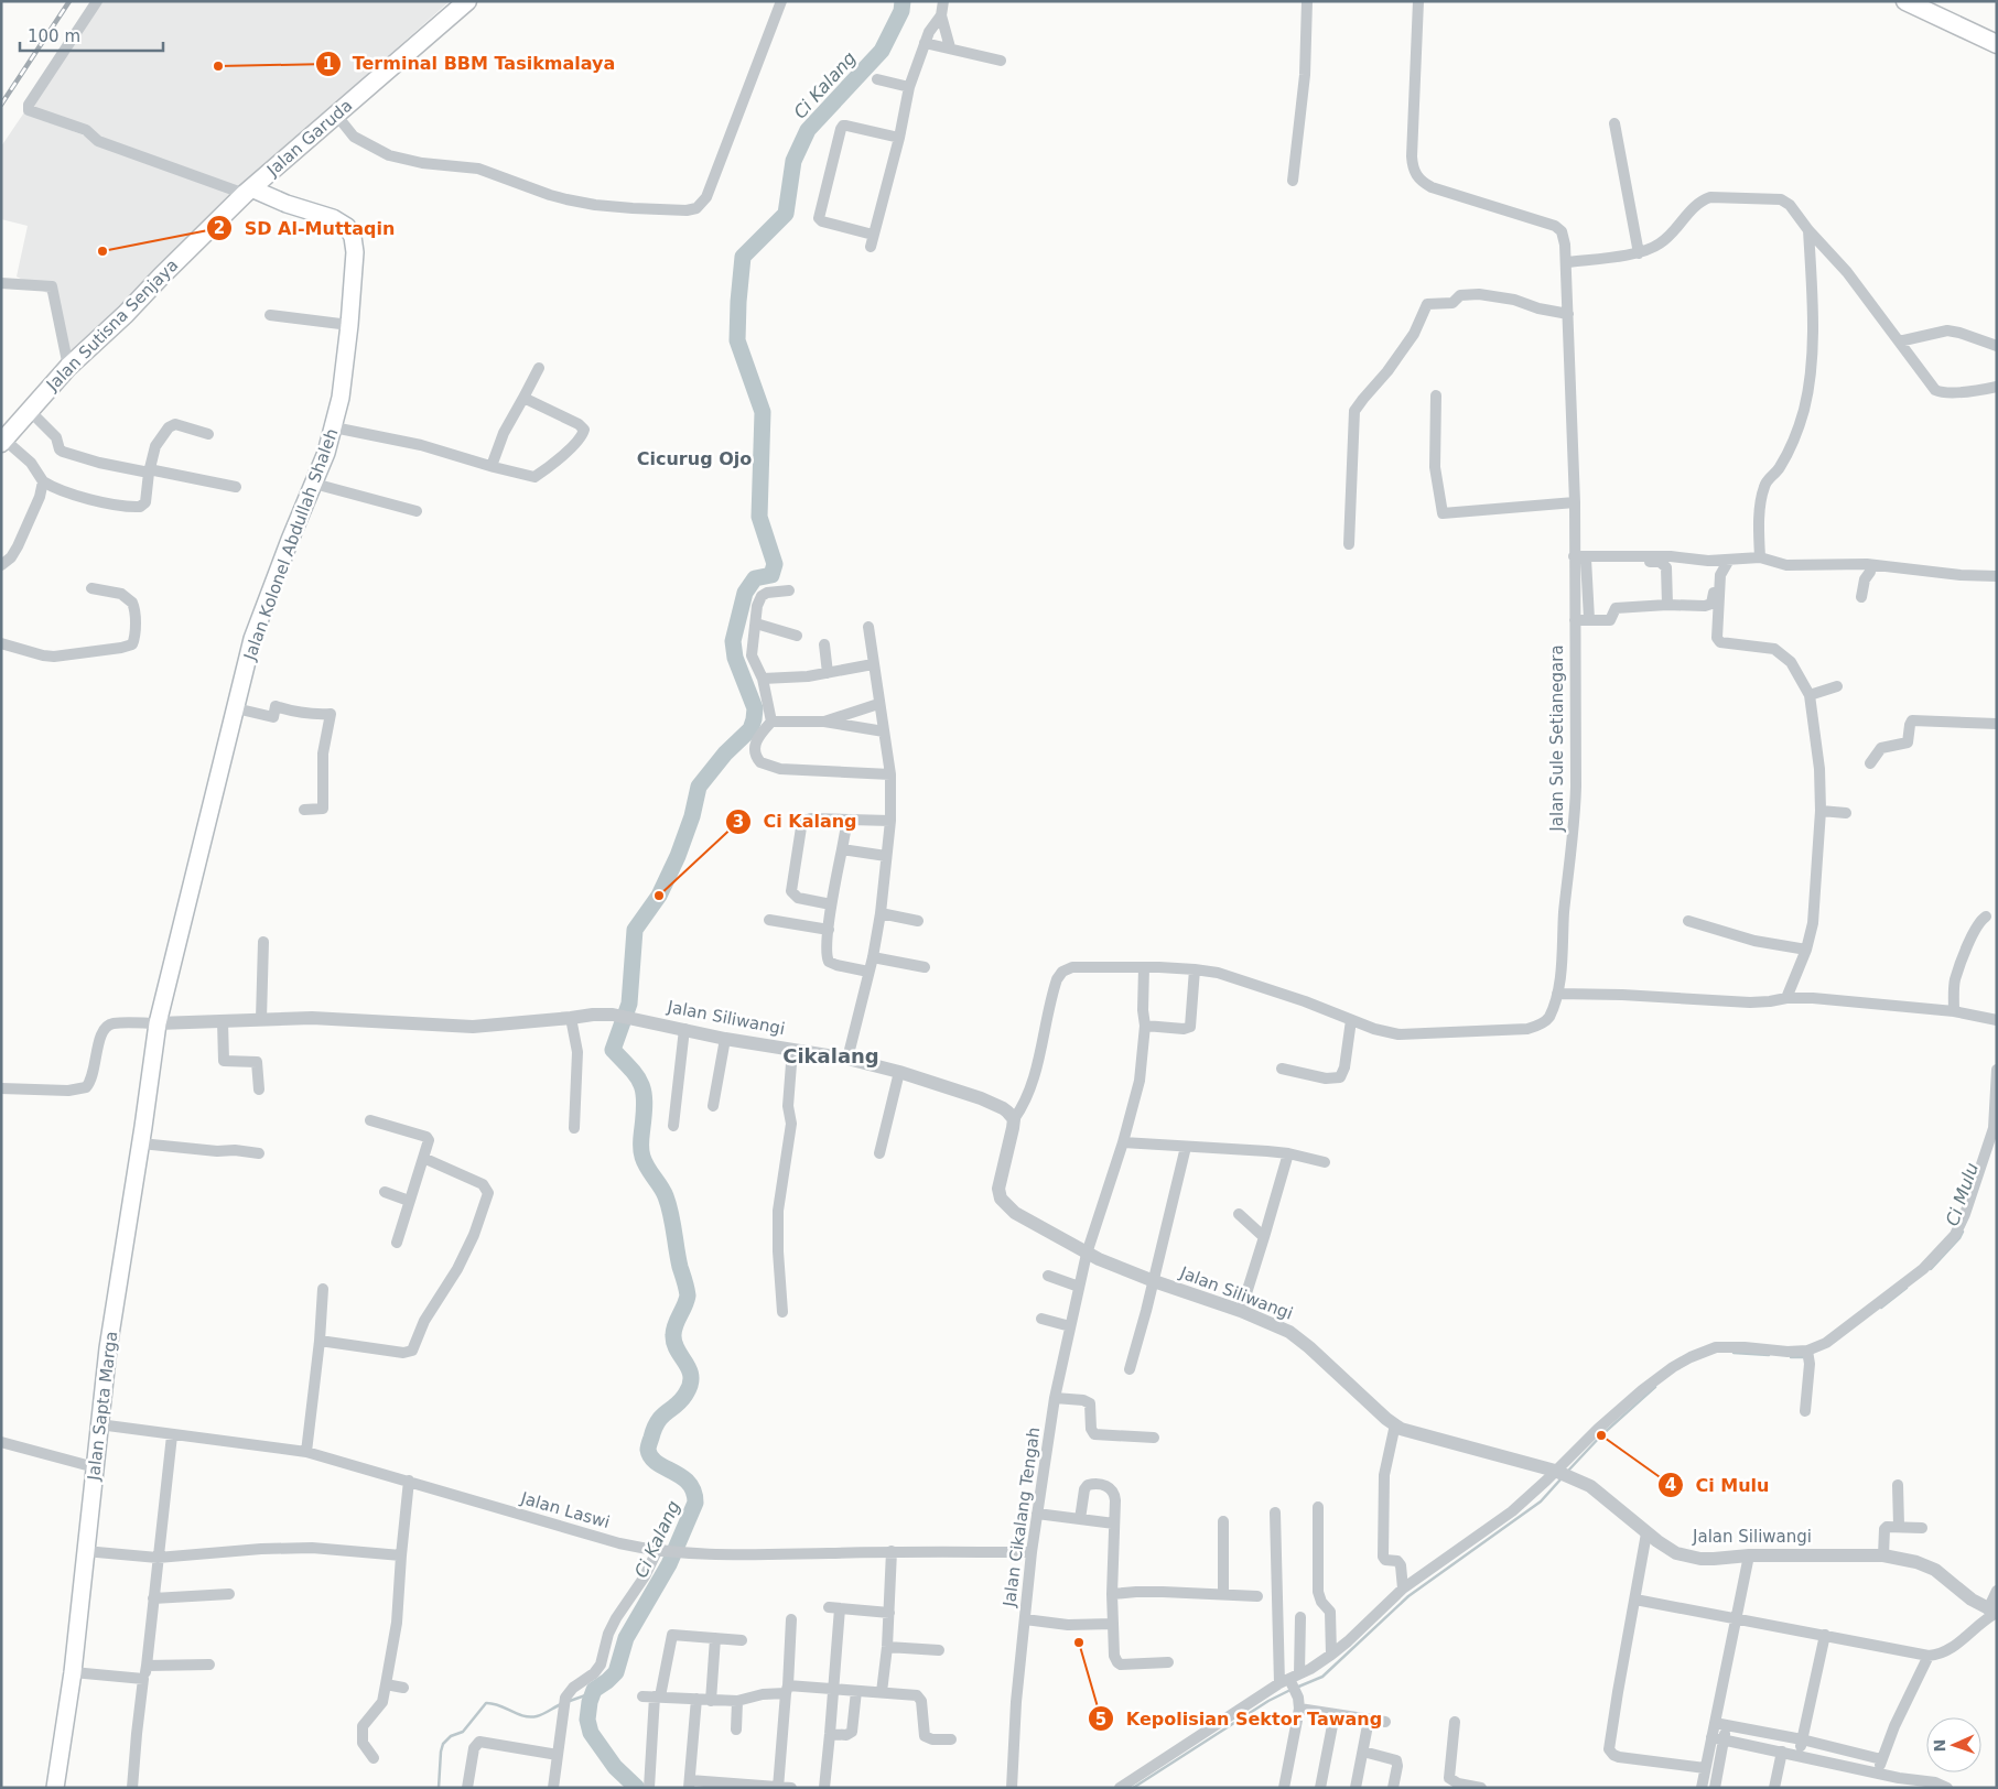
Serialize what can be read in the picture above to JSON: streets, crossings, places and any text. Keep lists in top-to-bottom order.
{
  "streets": {
    "main road": [
      "Jalan Garuda",
      "Jalan Sutisna Senjaya",
      "Jalan Kolonel Abdullah Shaleh",
      "Jalan Sapta Marga"
    ],
    "street": [
      "Jalan Sule Setianegara",
      "Jalan Siliwangi",
      "Jalan Laswi",
      "Jalan Cikalang Tengah"
    ]
  },
  "crossings": [
    ["Jalan Garuda", "Jalan Sutisna Senjaya"],
    ["Jalan Garuda", "Jalan Kolonel Abdullah Shaleh"],
    ["Jalan Sutisna Senjaya", "Jalan Kolonel Abdullah Shaleh"],
    ["Jalan Kolonel Abdullah Shaleh", "Jalan Siliwangi"],
    ["Jalan Kolonel Abdullah Shaleh", "Jalan Sapta Marga"],
    ["Jalan Sule Setianegara", "Jalan Siliwangi"],
    ["Jalan Sule Setianegara", "Jalan Cikalang Tengah"],
    ["Jalan Siliwangi", "Jalan Sapta Marga"],
    ["Jalan Siliwangi", "Jalan Cikalang Tengah"],
    ["Jalan Sapta Marga", "Jalan Laswi"],
    ["Jalan Laswi", "Jalan Cikalang Tengah"]
  ],
  "districts": ["Cicurug Ojo", "Cikalang"],
  "water": ["Ci Kalang", "Ci Mulu"],
  "places": [
    "Terminal BBM Tasikmalaya",
    "SD Al-Muttaqin",
    "Ci Kalang",
    "Ci Mulu",
    "Kepolisian Sektor Tawang"
  ],
  "scale_bar": "100 m",
  "north": "left"
}
